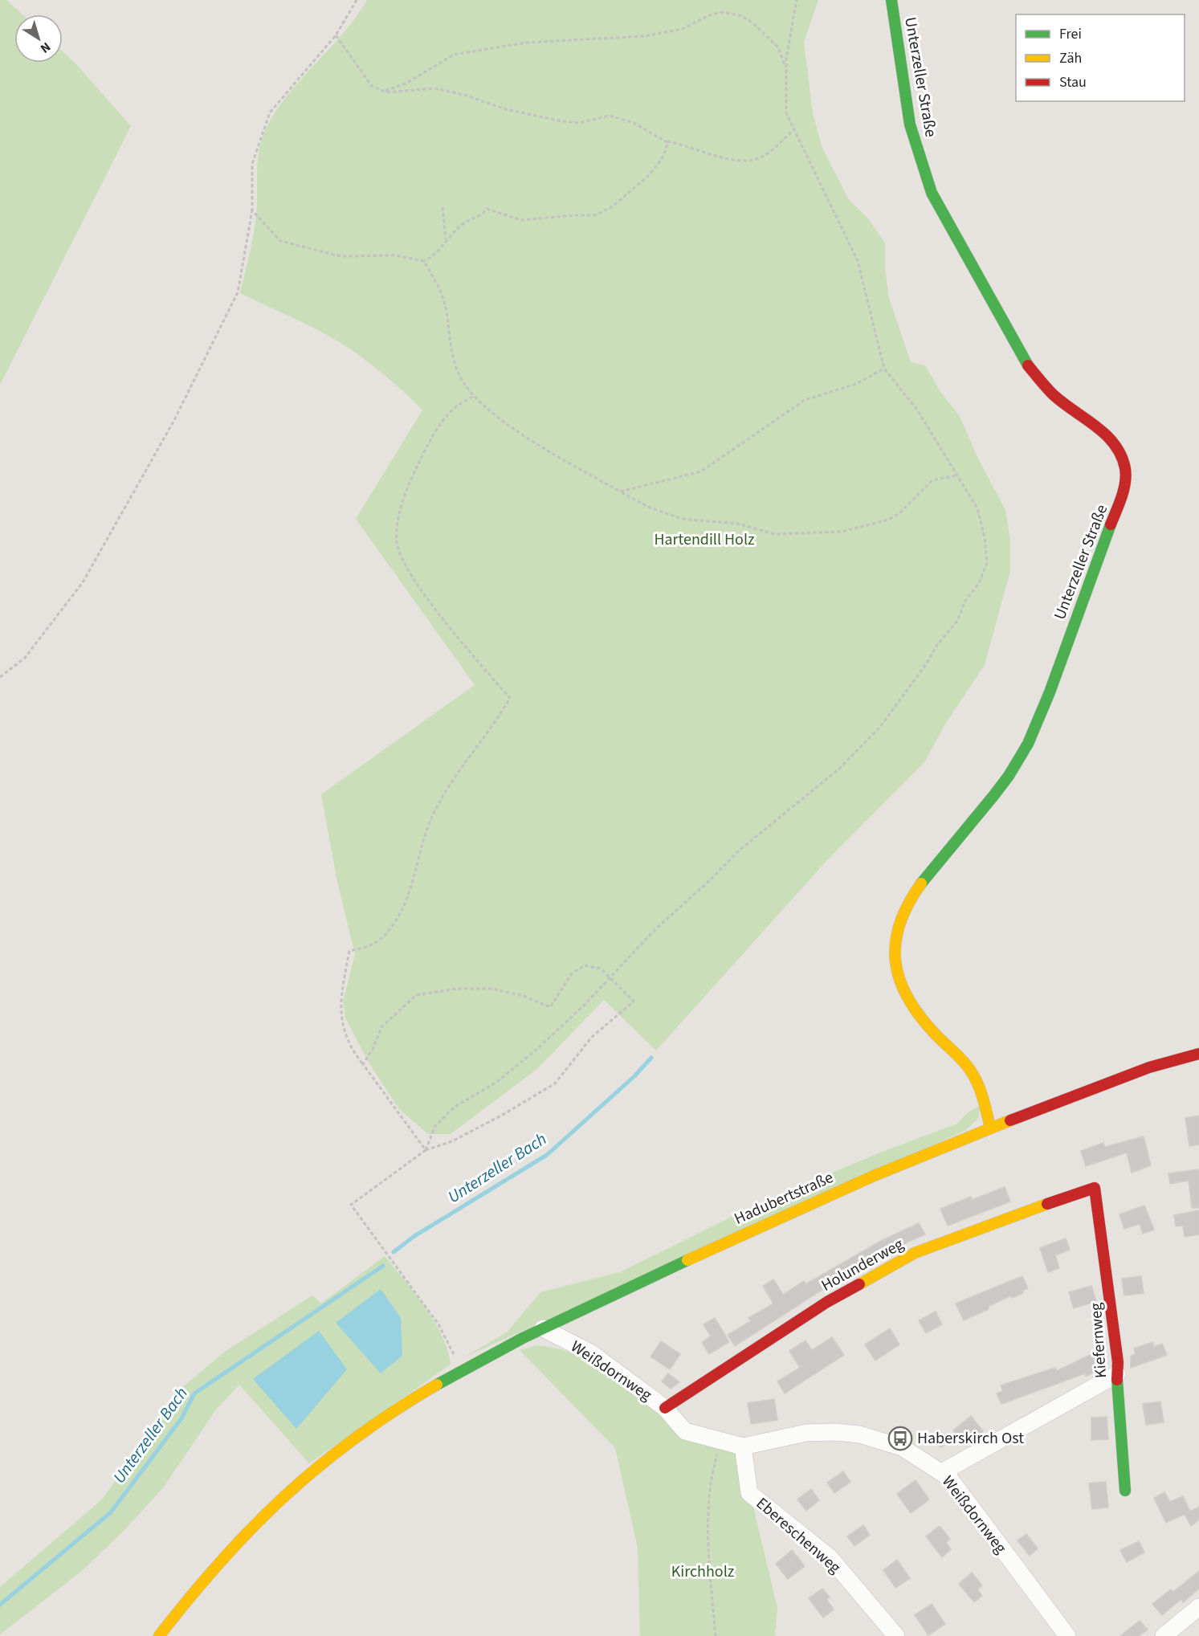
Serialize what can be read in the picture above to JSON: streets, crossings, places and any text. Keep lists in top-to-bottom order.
{
  "streets": {
    "street": [
      "Unterzeller Straße",
      "Hadubertstraße",
      "Holunderweg",
      "Kiefernweg",
      "Weißdornweg",
      "Ebereschenweg"
    ]
  },
  "crossings": [
    ["Unterzeller Straße", "Hadubertstraße"],
    ["Hadubertstraße", "Weißdornweg"],
    ["Holunderweg", "Kiefernweg"],
    ["Holunderweg", "Weißdornweg"],
    ["Weißdornweg", "Ebereschenweg"]
  ],
  "water": ["Unterzeller Bach"],
  "parks": ["Hartendill Holz", "Kirchholz"],
  "places": {
    "bus stop": ["Haberskirch Ost"]
  },
  "legend": ["Frei", "Zäh", "Stau"],
  "north": "bottom right"
}
